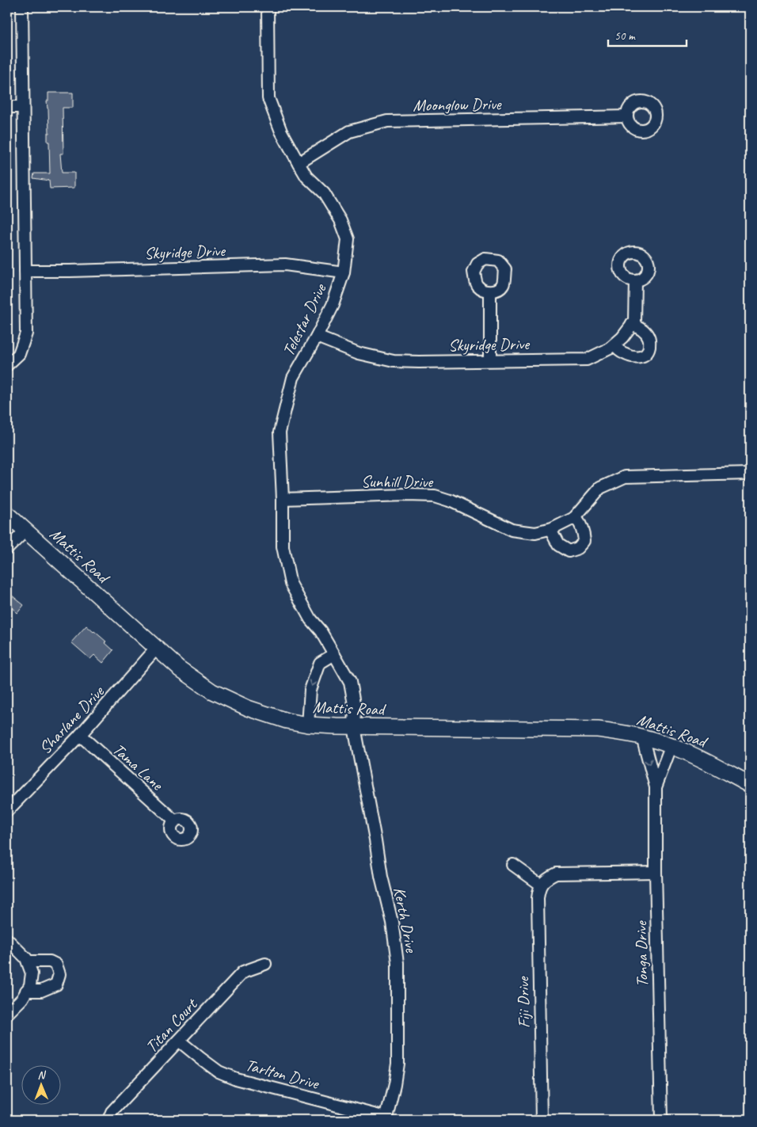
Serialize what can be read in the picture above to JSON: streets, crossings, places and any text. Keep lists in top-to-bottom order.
{
  "streets": {
    "main road": ["Mattis Road"],
    "street": [
      "Moonglow Drive",
      "Skyridge Drive",
      "Telestar Drive",
      "Sunhill Drive",
      "Sharlane Drive",
      "Tama Lane",
      "Kerth Drive",
      "Tonga Drive",
      "Fiji Drive",
      "Titan Court",
      "Tarlton Drive"
    ]
  },
  "crossings": [
    ["Moonglow Drive", "Telestar Drive"],
    ["Skyridge Drive", "Telestar Drive"],
    ["Telestar Drive", "Sunhill Drive"],
    ["Telestar Drive", "Mattis Road"],
    ["Telestar Drive", "Kerth Drive"],
    ["Mattis Road", "Sharlane Drive"],
    ["Mattis Road", "Kerth Drive"],
    ["Mattis Road", "Tonga Drive"],
    ["Sharlane Drive", "Tama Lane"],
    ["Kerth Drive", "Tarlton Drive"],
    ["Titan Court", "Tarlton Drive"]
  ],
  "scale_bar": "50 m",
  "north": "top"
}
